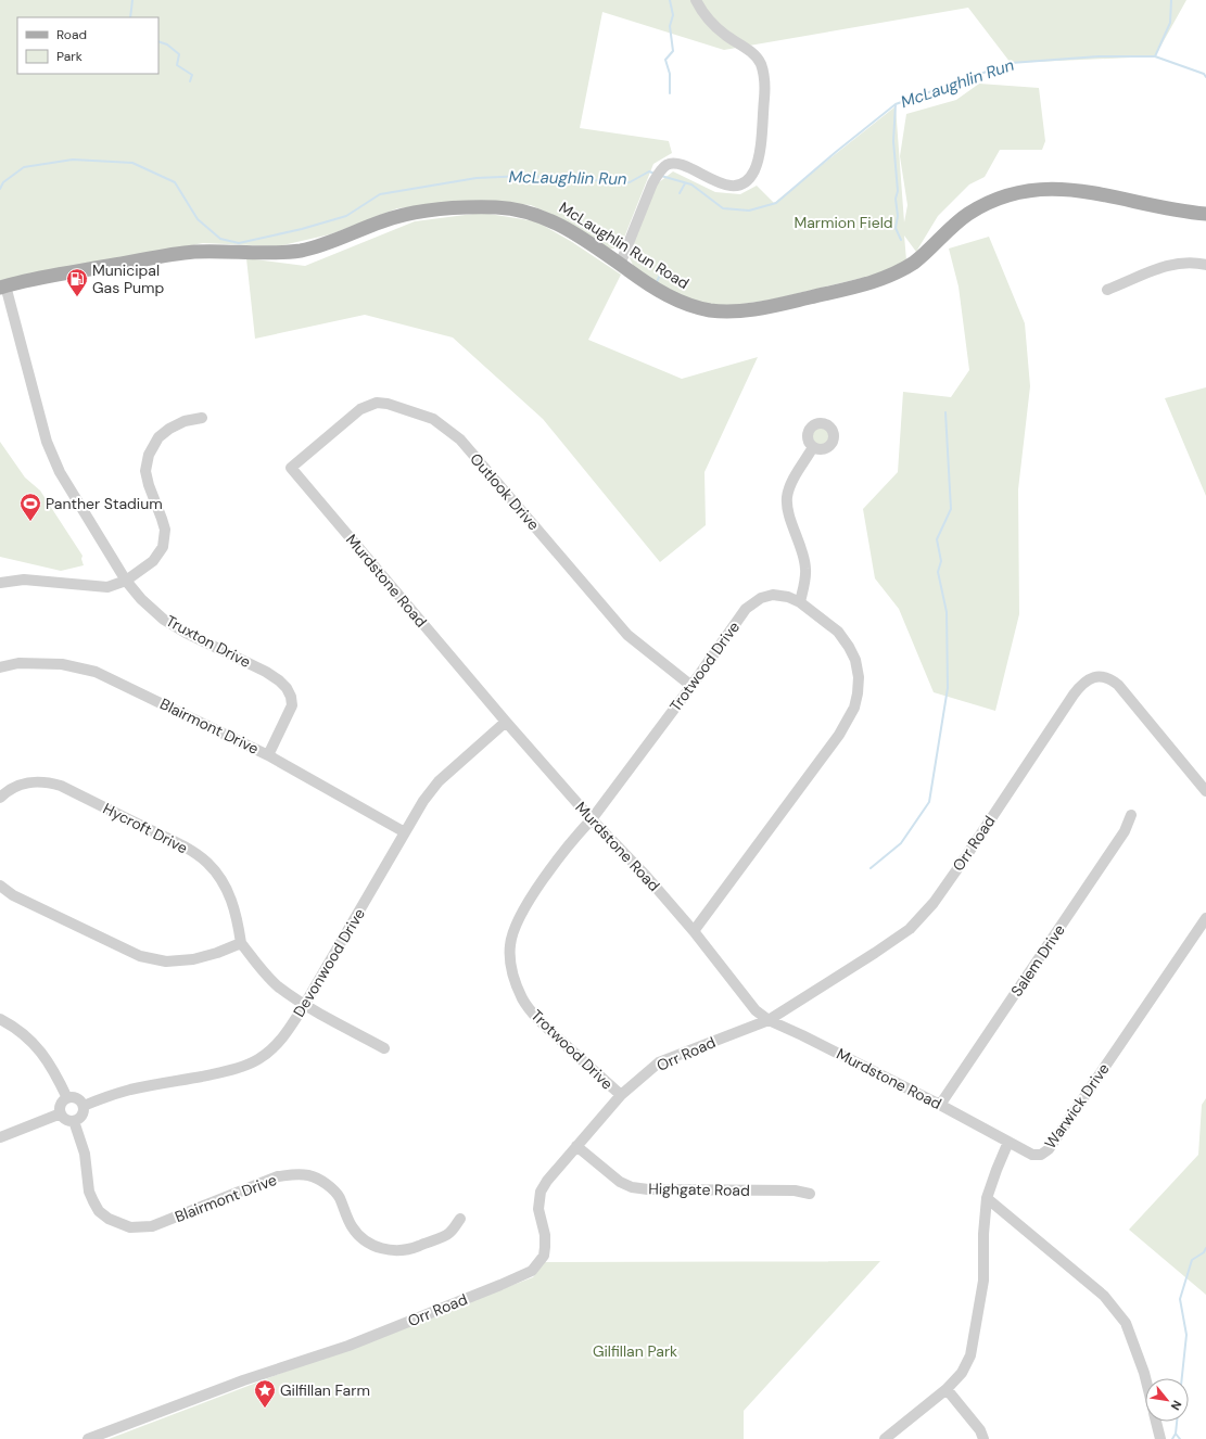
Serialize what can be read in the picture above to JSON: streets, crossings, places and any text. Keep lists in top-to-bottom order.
{
  "streets": {
    "main road": ["McLaughlin Run Road"],
    "street": [
      "Outlook Drive",
      "Murdstone Road",
      "Truxton Drive",
      "Trotwood Drive",
      "Blairmont Drive",
      "Hycroft Drive",
      "Orr Road",
      "Salem Drive",
      "Devonwood Drive",
      "Warwick Drive",
      "Highgate Road"
    ]
  },
  "crossings": [
    ["McLaughlin Run Road", "Truxton Drive"],
    ["Outlook Drive", "Murdstone Road"],
    ["Outlook Drive", "Trotwood Drive"],
    ["Murdstone Road", "Trotwood Drive"],
    ["Murdstone Road", "Orr Road"],
    ["Murdstone Road", "Salem Drive"],
    ["Murdstone Road", "Devonwood Drive"],
    ["Murdstone Road", "Warwick Drive"],
    ["Truxton Drive", "Blairmont Drive"],
    ["Trotwood Drive", "Orr Road"],
    ["Blairmont Drive", "Devonwood Drive"],
    ["Hycroft Drive", "Devonwood Drive"],
    ["Orr Road", "Highgate Road"]
  ],
  "water": ["McLaughlin Run"],
  "parks": ["Marmion Field", "Gilfillan Park"],
  "places": {
    "fuel station": ["Municipal Gas Pump"],
    "sports": ["Panther Stadium"],
    "place": ["Gilfillan Farm"]
  },
  "legend": ["Road", "Park"],
  "north": "bottom right"
}
